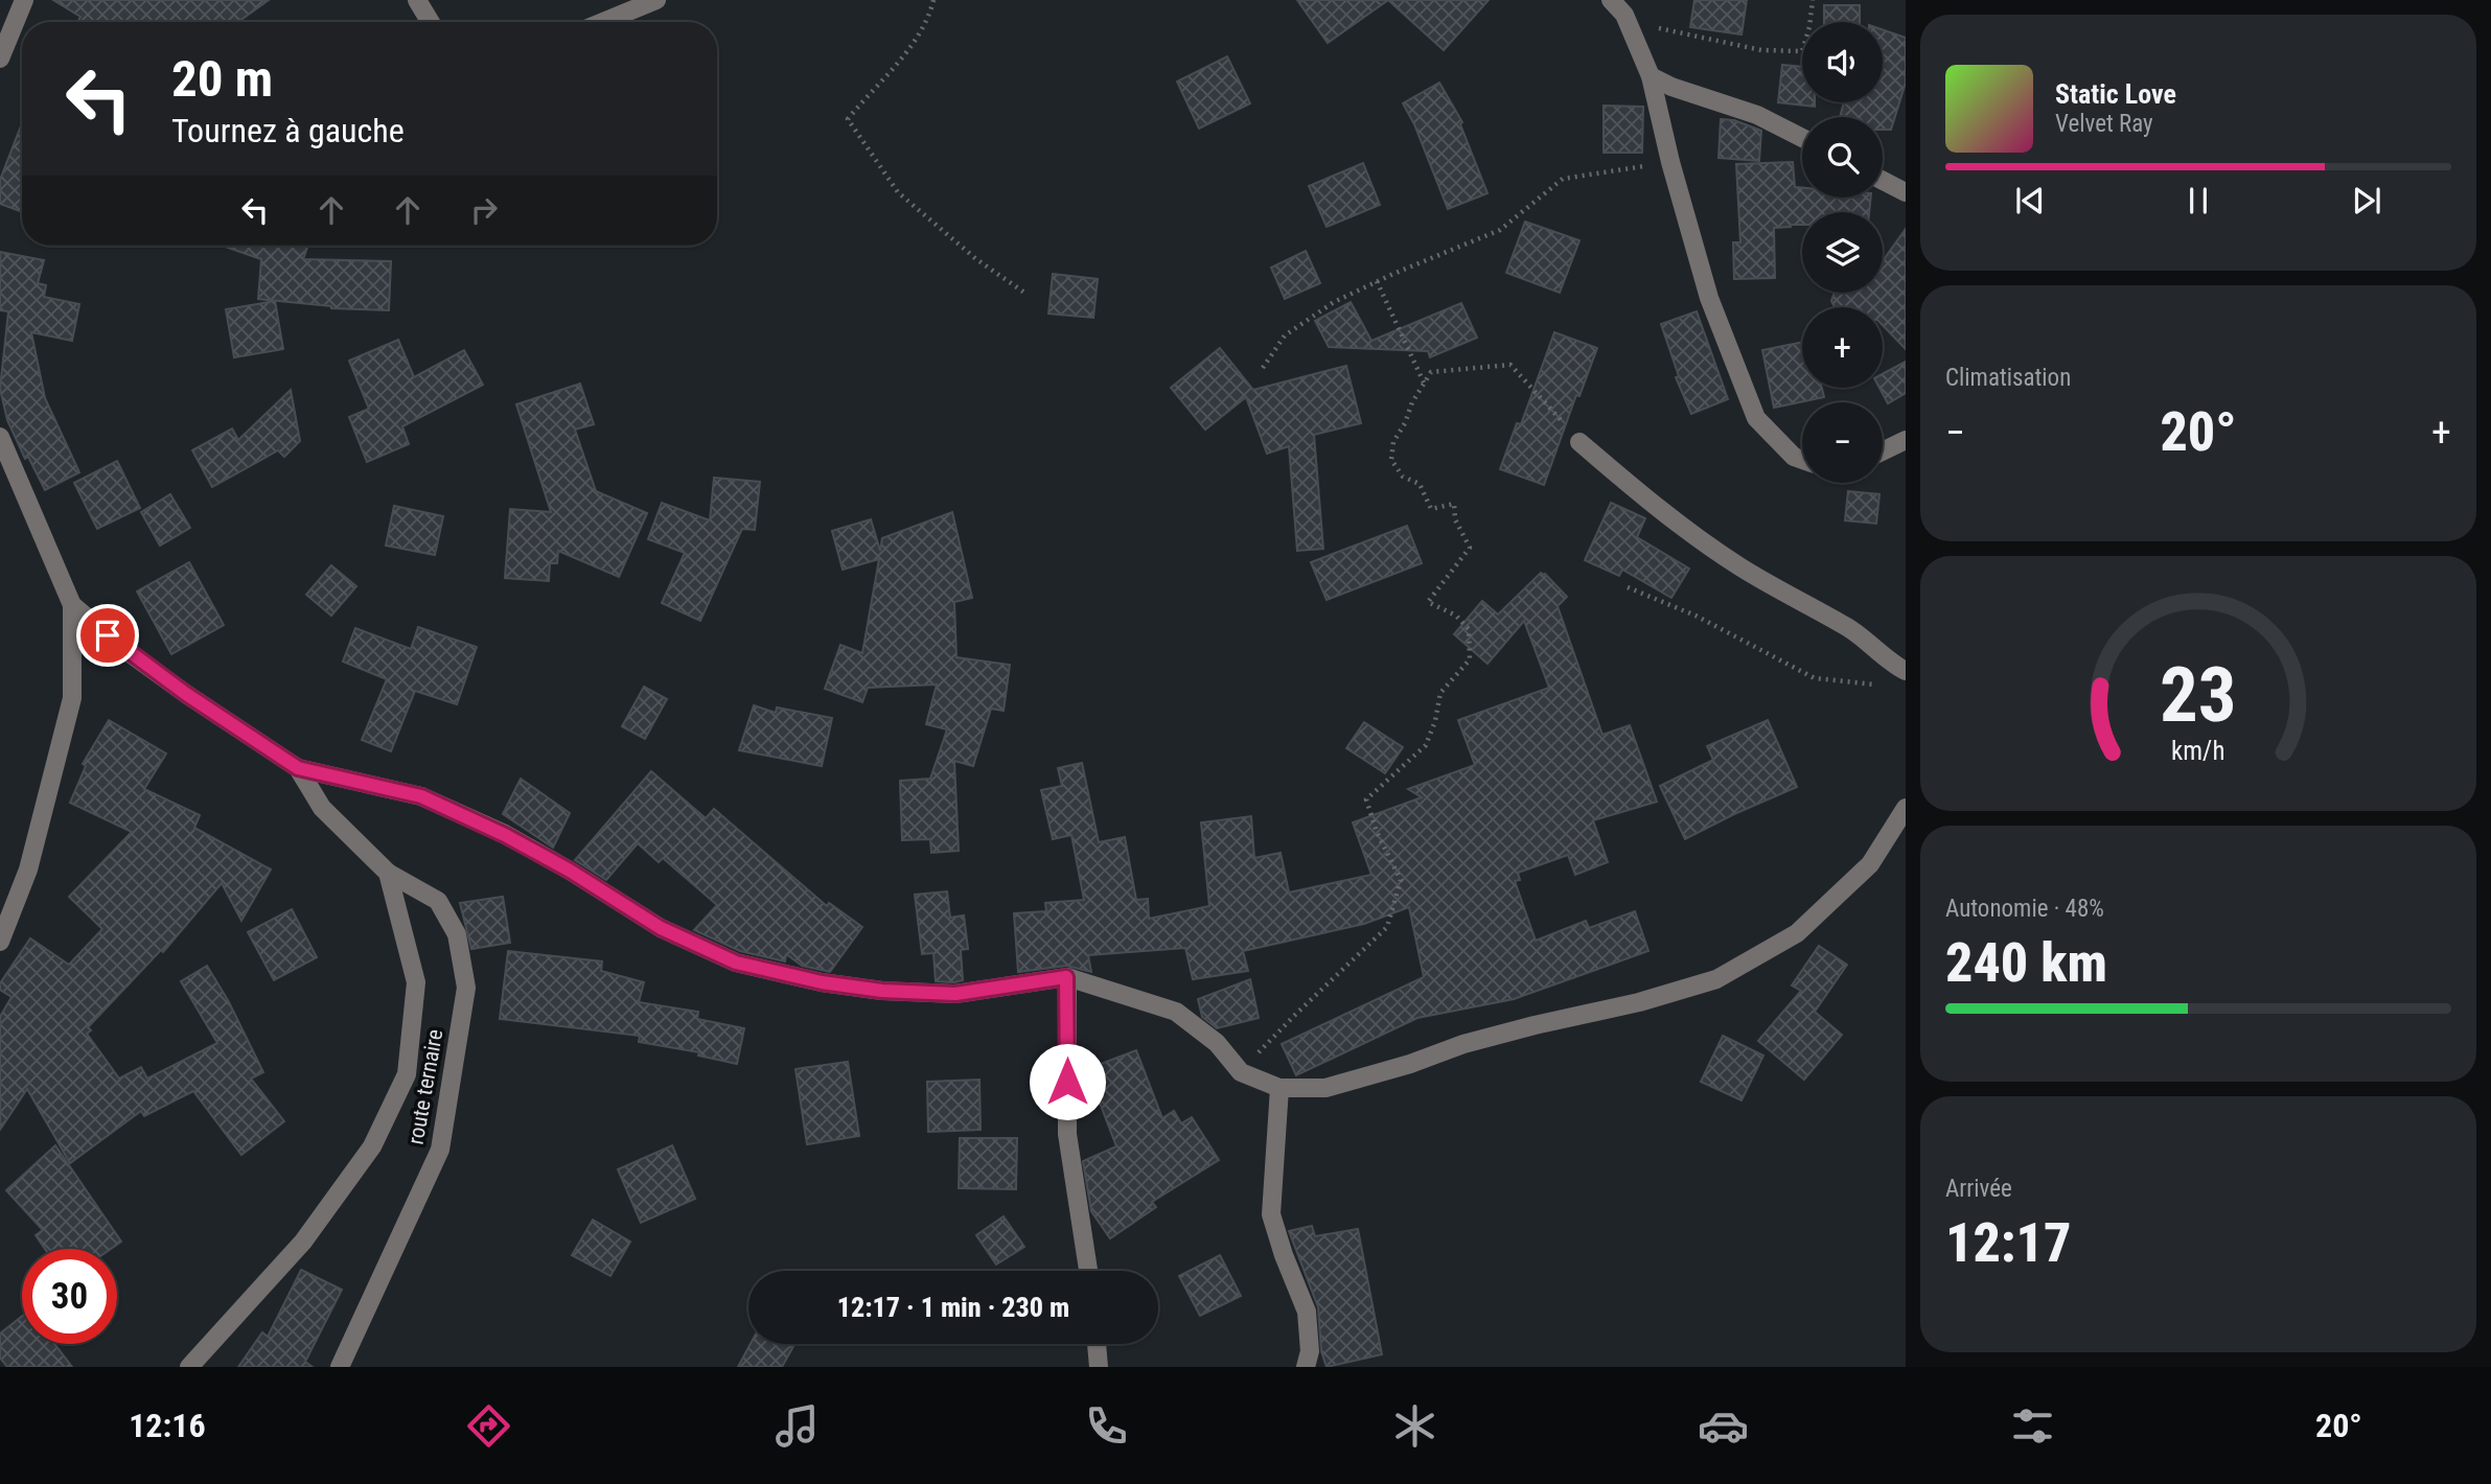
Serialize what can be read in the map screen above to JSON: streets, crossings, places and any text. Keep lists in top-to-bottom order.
{
  "streets": {
    "street": ["route ternaire"]
  },
  "page": {
    "map_buttons": ["+", "−"],
    "turn": ["20 m", "Tournez à gauche"],
    "song": ["Static Love", "Velvet Ray"],
    "tile": [
      "Climatisation",
      ["Autonomie · 48%", "240 km"],
      ["Arrivée", "12:17"]
    ],
    "heat": ["−", "20°", "+"],
    "limit": "30",
    "trip": "12:17 · 1 min · 230 m",
    "tabs": ["12:16", "20°"],
    "gauge": ["23", "km/h"]
  }
}
